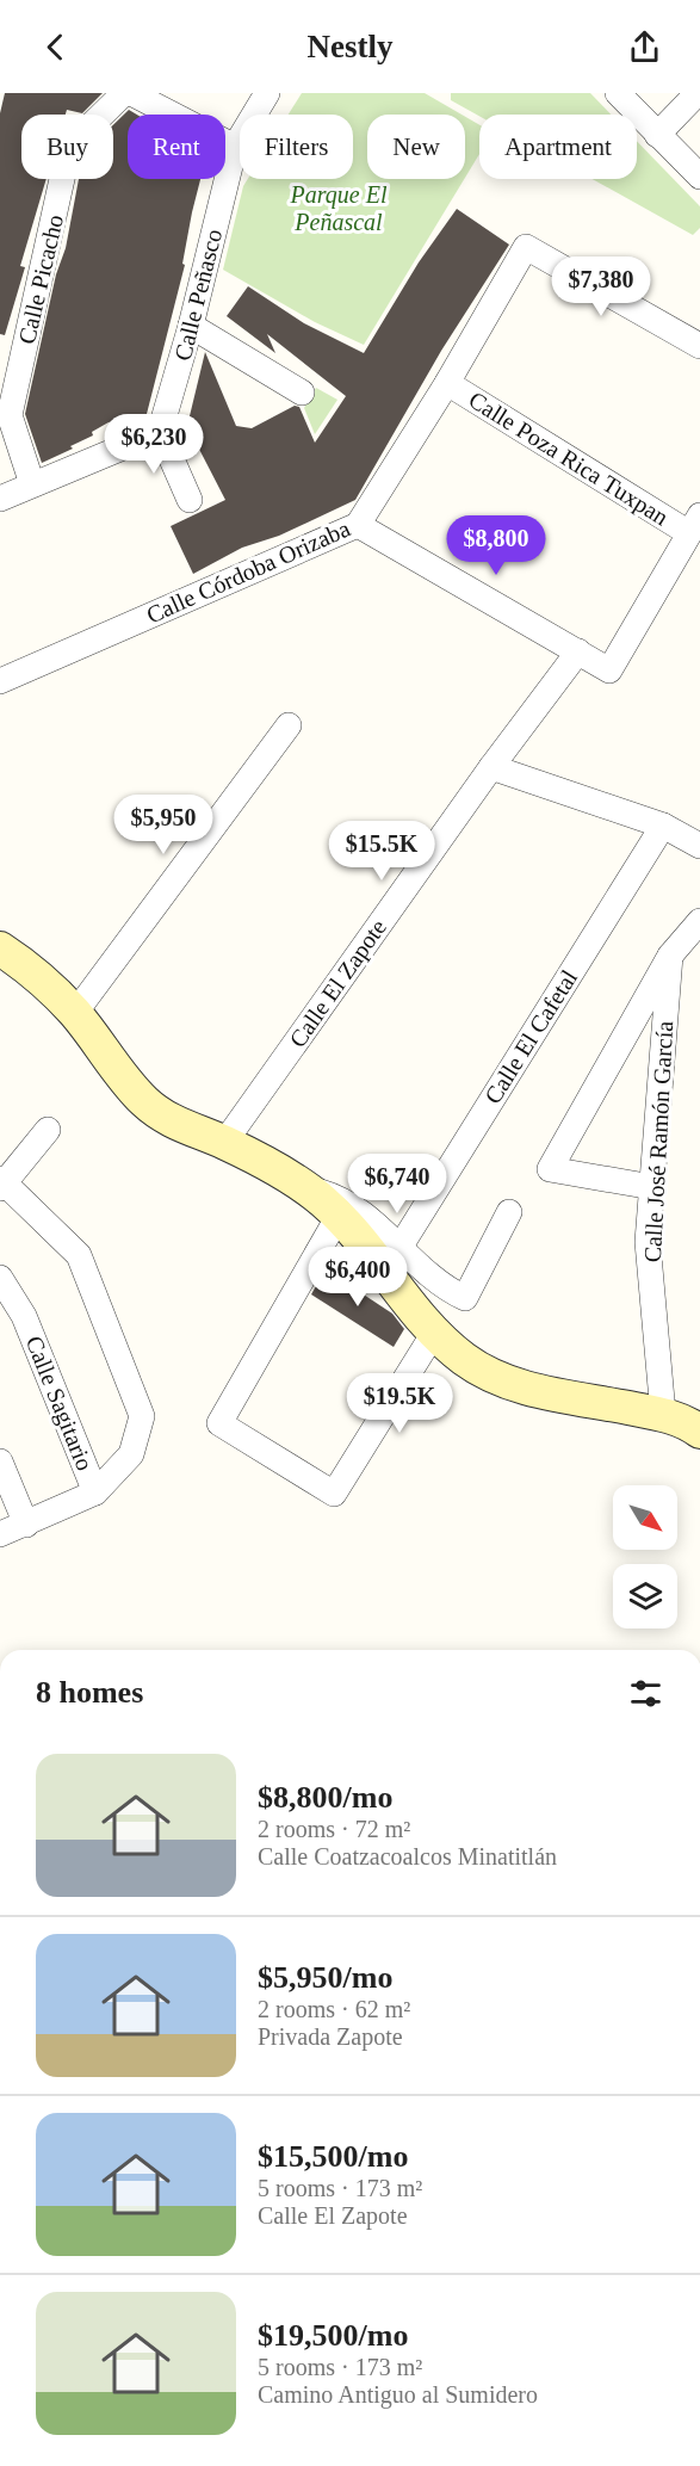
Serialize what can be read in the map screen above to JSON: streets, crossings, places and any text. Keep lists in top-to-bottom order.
{
  "streets": {
    "street": [
      "Calle Picacho",
      "Calle Peñasco",
      "Calle Poza Rica Tuxpan",
      "Calle Córdoba Orizaba",
      "Calle El Zapote",
      "Calle El Cafetal",
      "Calle José Ramón García",
      "Calle Sagitario"
    ]
  },
  "crossings": [
    ["Calle Poza Rica Tuxpan", "Calle Córdoba Orizaba"]
  ],
  "parks": ["Parque El Peñascal"],
  "north": "bottom right",
  "page": {
    "header": "Nestly",
    "chip": [
      "Buy",
      "Rent",
      "Filters",
      "New",
      "Apartment"
    ],
    "price": [
      "$7,380",
      "$6,230",
      "$8,800",
      "$5,950",
      "$15.5K",
      "$6,740",
      "$6,400",
      "$19.5K"
    ],
    "heading": "8 homes",
    "list": [
      {
        "name": "$8,800/mo",
        "note": "2 rooms · 72 m² · Calle Coatzacoalcos Minatitlán"
      },
      {
        "name": "$5,950/mo",
        "note": "2 rooms · 62 m² · Privada Zapote"
      },
      {
        "name": "$15,500/mo",
        "note": "5 rooms · 173 m² · Calle El Zapote"
      },
      {
        "name": "$19,500/mo",
        "note": "5 rooms · 173 m² · Camino Antiguo al Sumidero"
      }
    ]
  }
}
